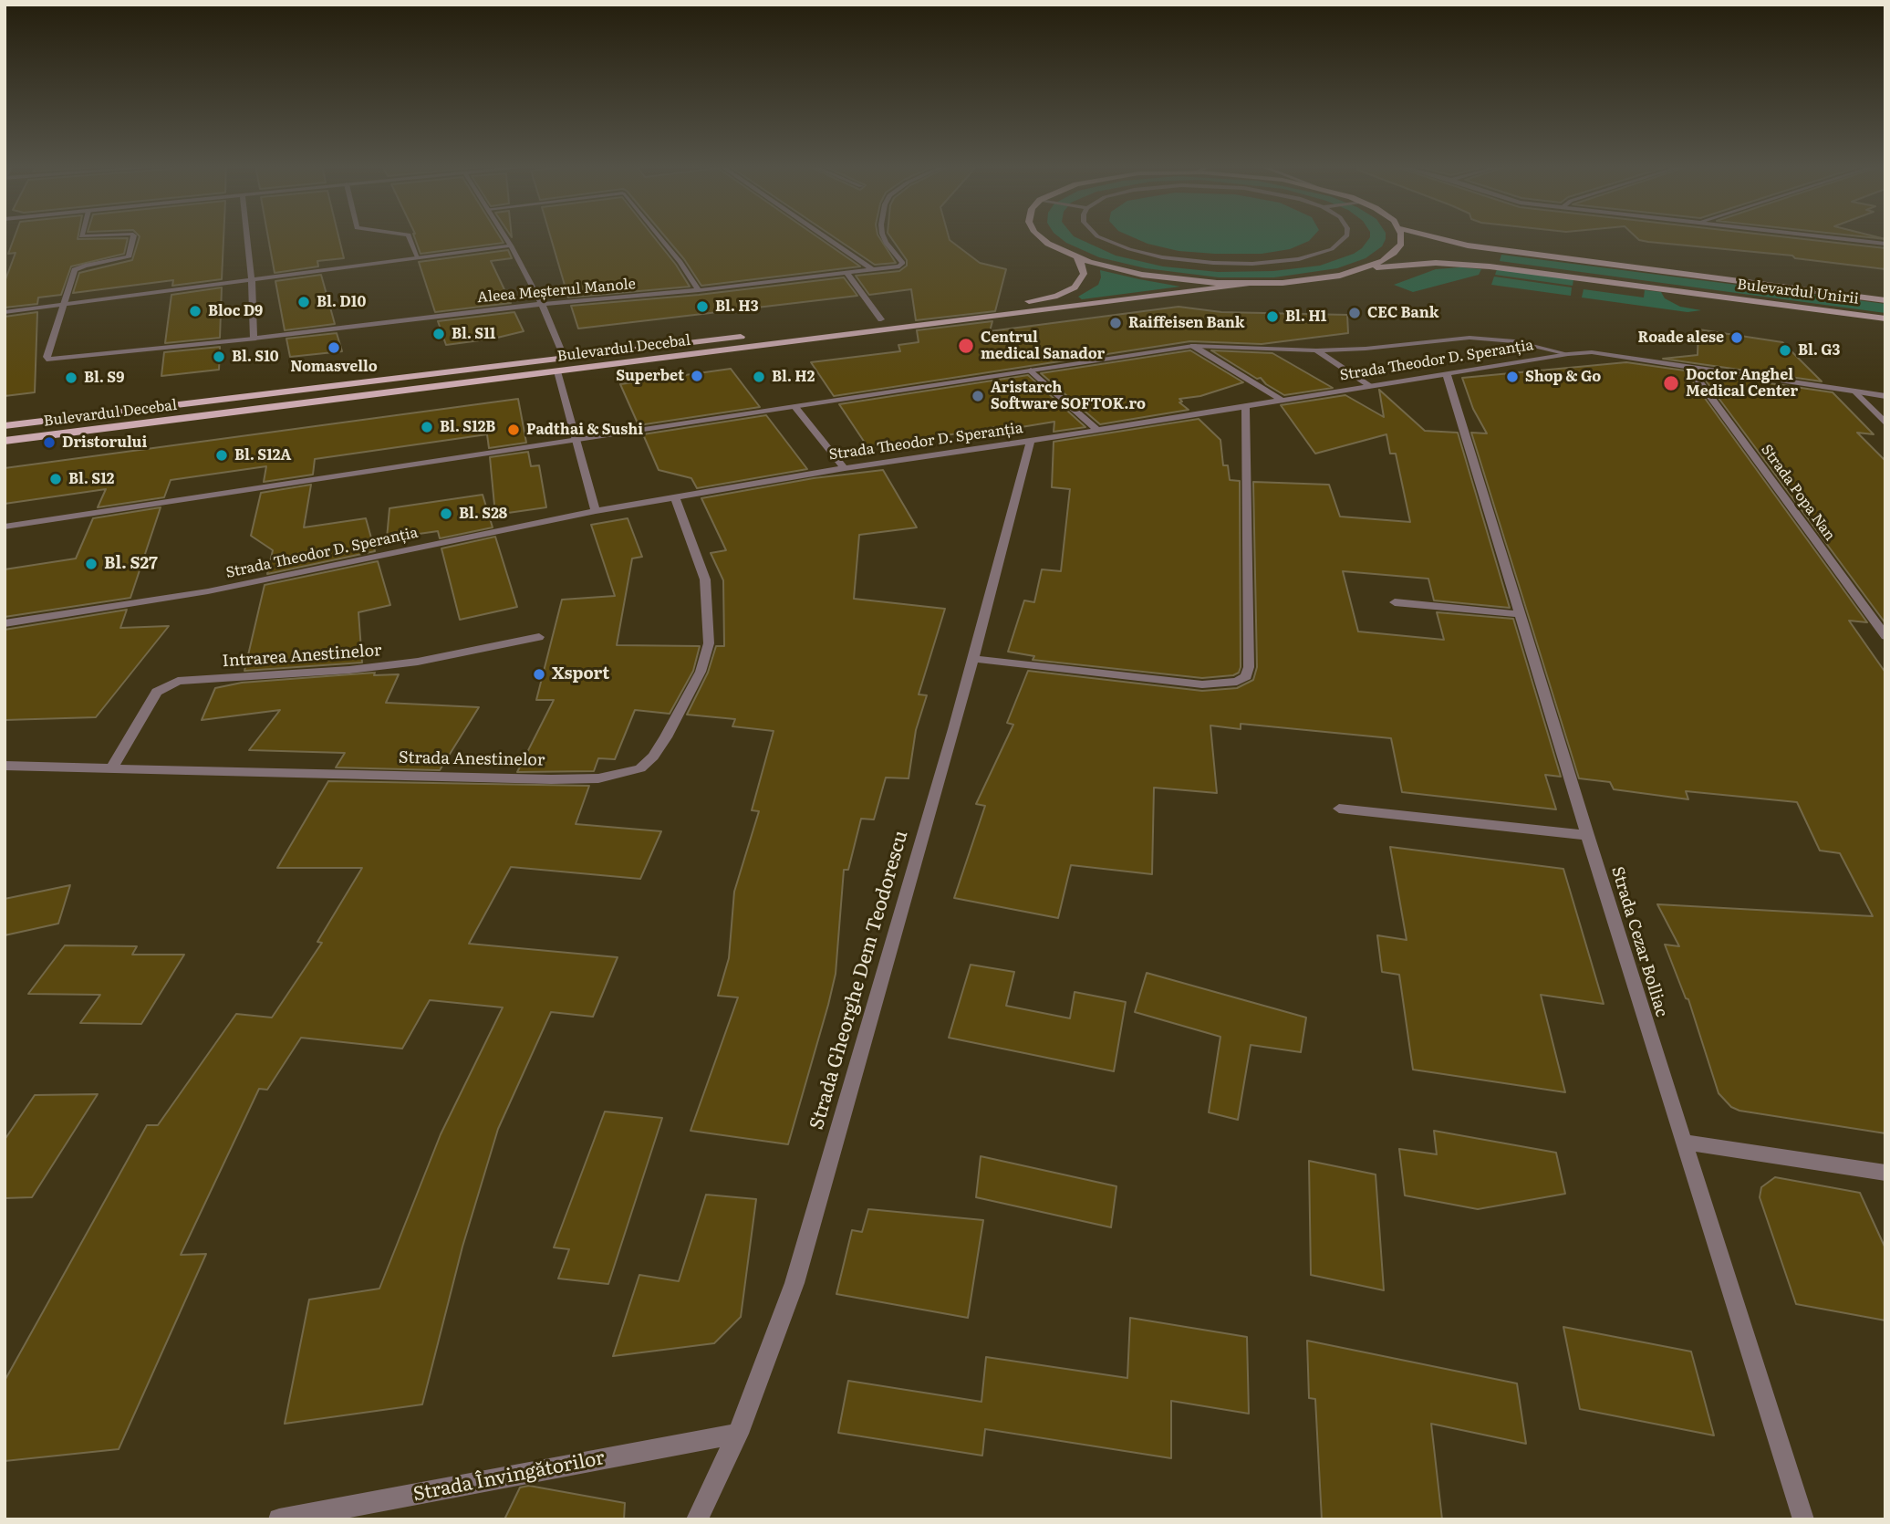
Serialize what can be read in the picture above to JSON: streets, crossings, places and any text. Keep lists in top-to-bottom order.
{
  "streets": {
    "main road": ["Bulevardul Unirii", "Bulevardul Decebal"],
    "street": [
      "Aleea Meșterul Manole",
      "Strada Theodor D. Speranția",
      "Strada Popa Nan",
      "Intrarea Anestinelor",
      "Strada Anestinelor",
      "Strada Cezar Bolliac",
      "Strada Gheorghe Dem Teodorescu",
      "Strada Învingătorilor"
    ]
  },
  "crossings": [
    ["Strada Theodor D. Speranția", "Strada Popa Nan"],
    ["Strada Theodor D. Speranția", "Strada Anestinelor"],
    ["Strada Theodor D. Speranția", "Strada Cezar Bolliac"],
    ["Strada Theodor D. Speranția", "Strada Gheorghe Dem Teodorescu"],
    ["Intrarea Anestinelor", "Strada Anestinelor"],
    ["Strada Gheorghe Dem Teodorescu", "Strada Învingătorilor"]
  ],
  "places": [
    "Bl. D10",
    "Bl. H3",
    "Bloc D9",
    "CEC Bank",
    "Bl. H1",
    "Raiffeisen Bank",
    "Bl. S11",
    "Roade alese",
    "Centrul medical Sanador",
    "Nomasvello",
    "Bl. G3",
    "Bl. S10",
    "Superbet",
    "Bl. H2",
    "Shop & Go",
    "Bl. S9",
    "Doctor Anghel Medical Center",
    "Aristarch Software SOFTOK.ro",
    "Bl. S12B",
    "Padthai & Sushi",
    "Dristorului",
    "Bl. S12A",
    "Bl. S12",
    "Bl. S28",
    "Bl. S27",
    "Xsport"
  ]
}
